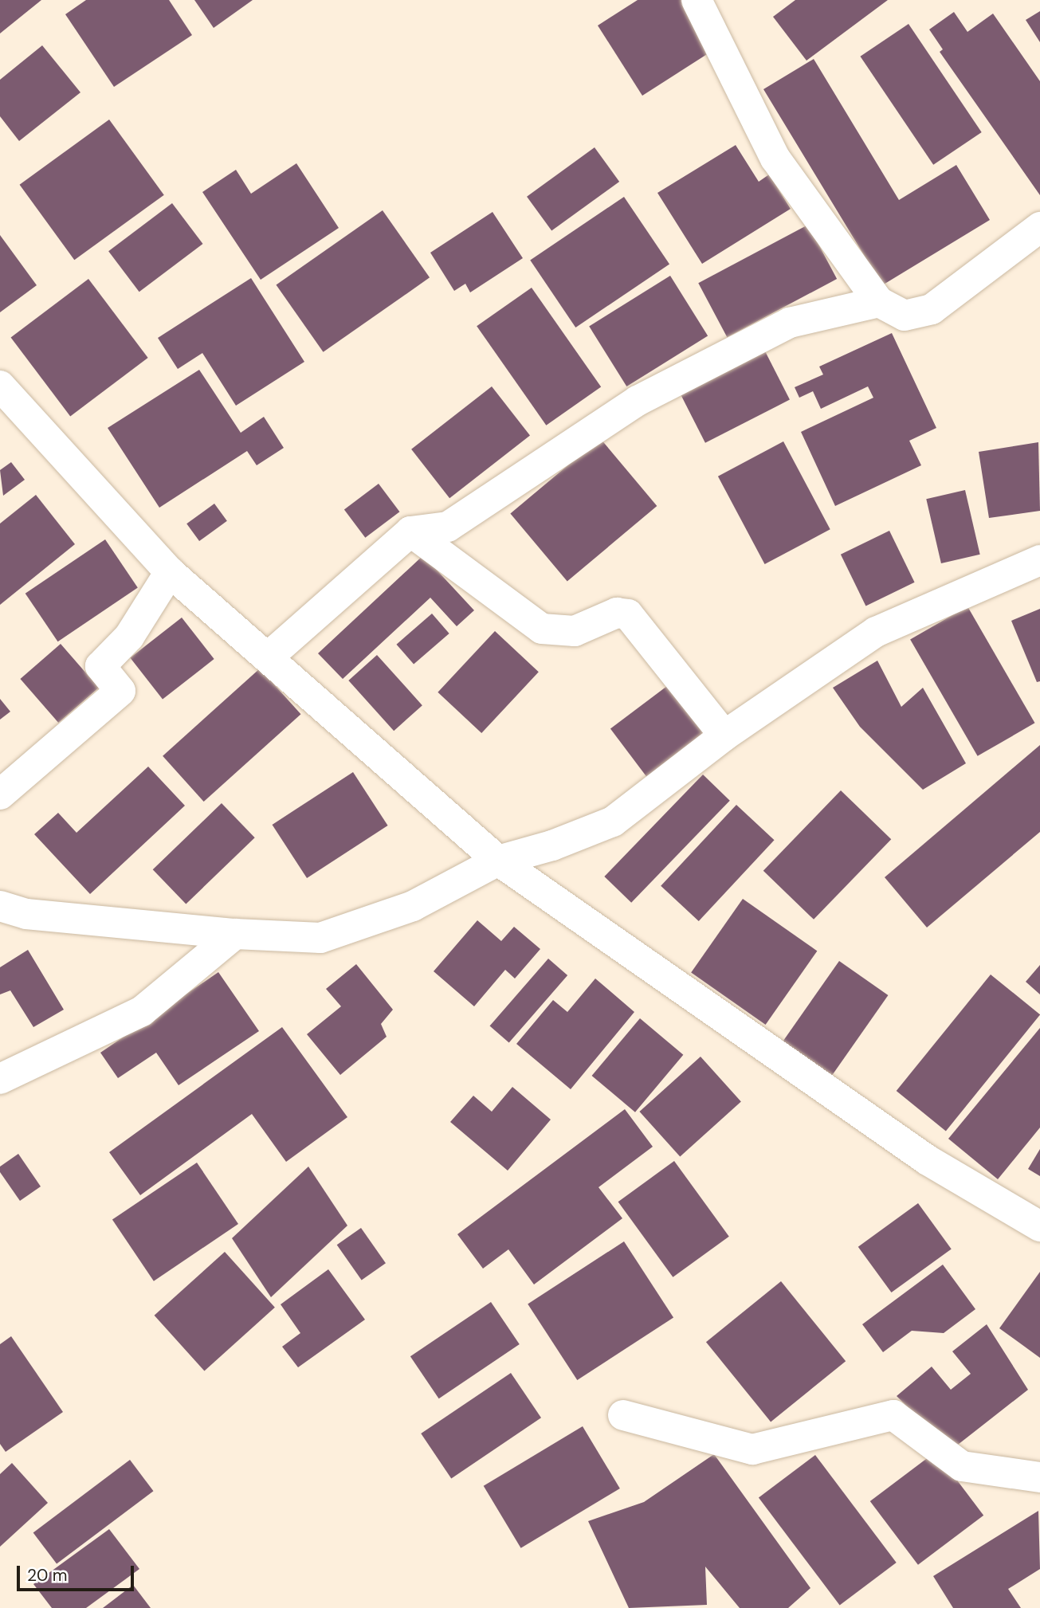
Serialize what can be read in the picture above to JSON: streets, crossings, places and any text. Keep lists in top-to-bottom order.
{
  "scale_bar": "20 m"
}
